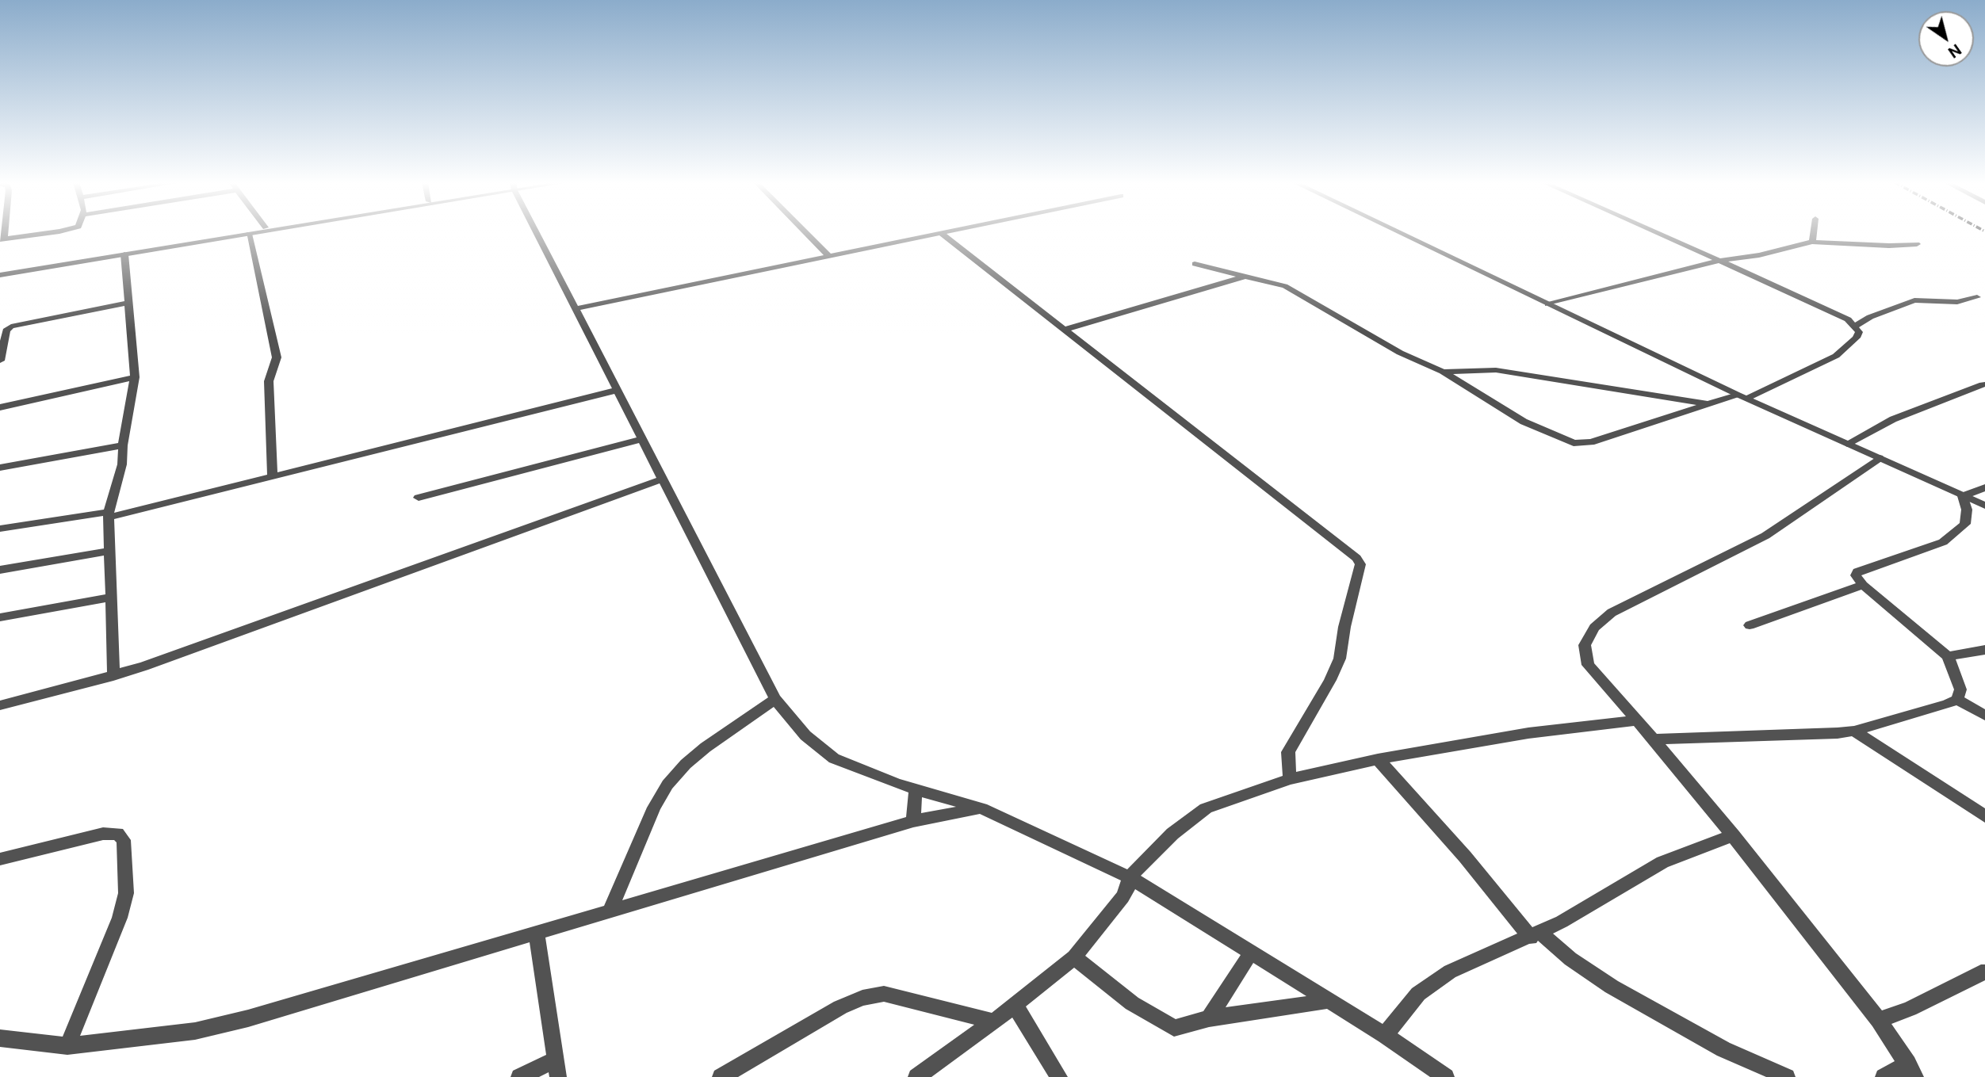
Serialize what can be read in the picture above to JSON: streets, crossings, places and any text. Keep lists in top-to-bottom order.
{
  "north": "bottom right"
}
